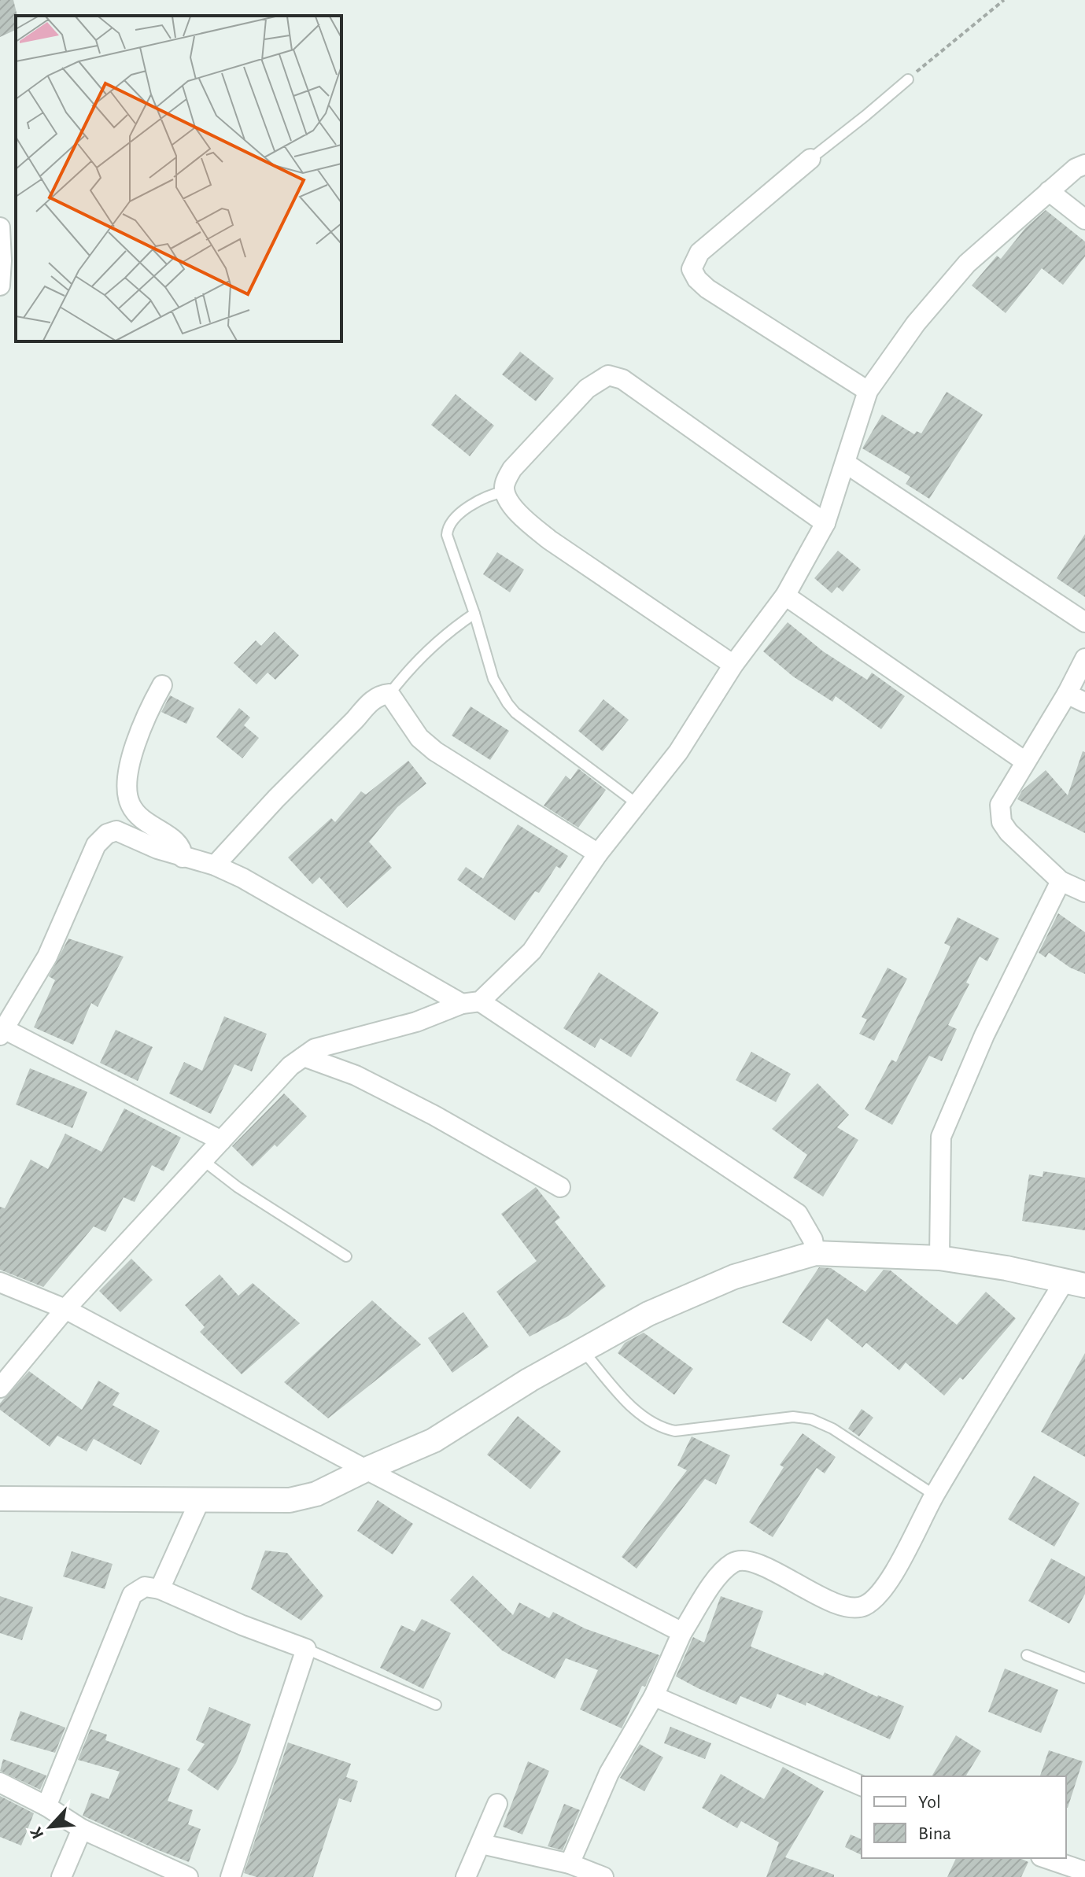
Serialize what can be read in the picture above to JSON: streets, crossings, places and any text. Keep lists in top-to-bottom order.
{
  "legend": ["Yol", "Bina"],
  "north": "bottom left"
}
